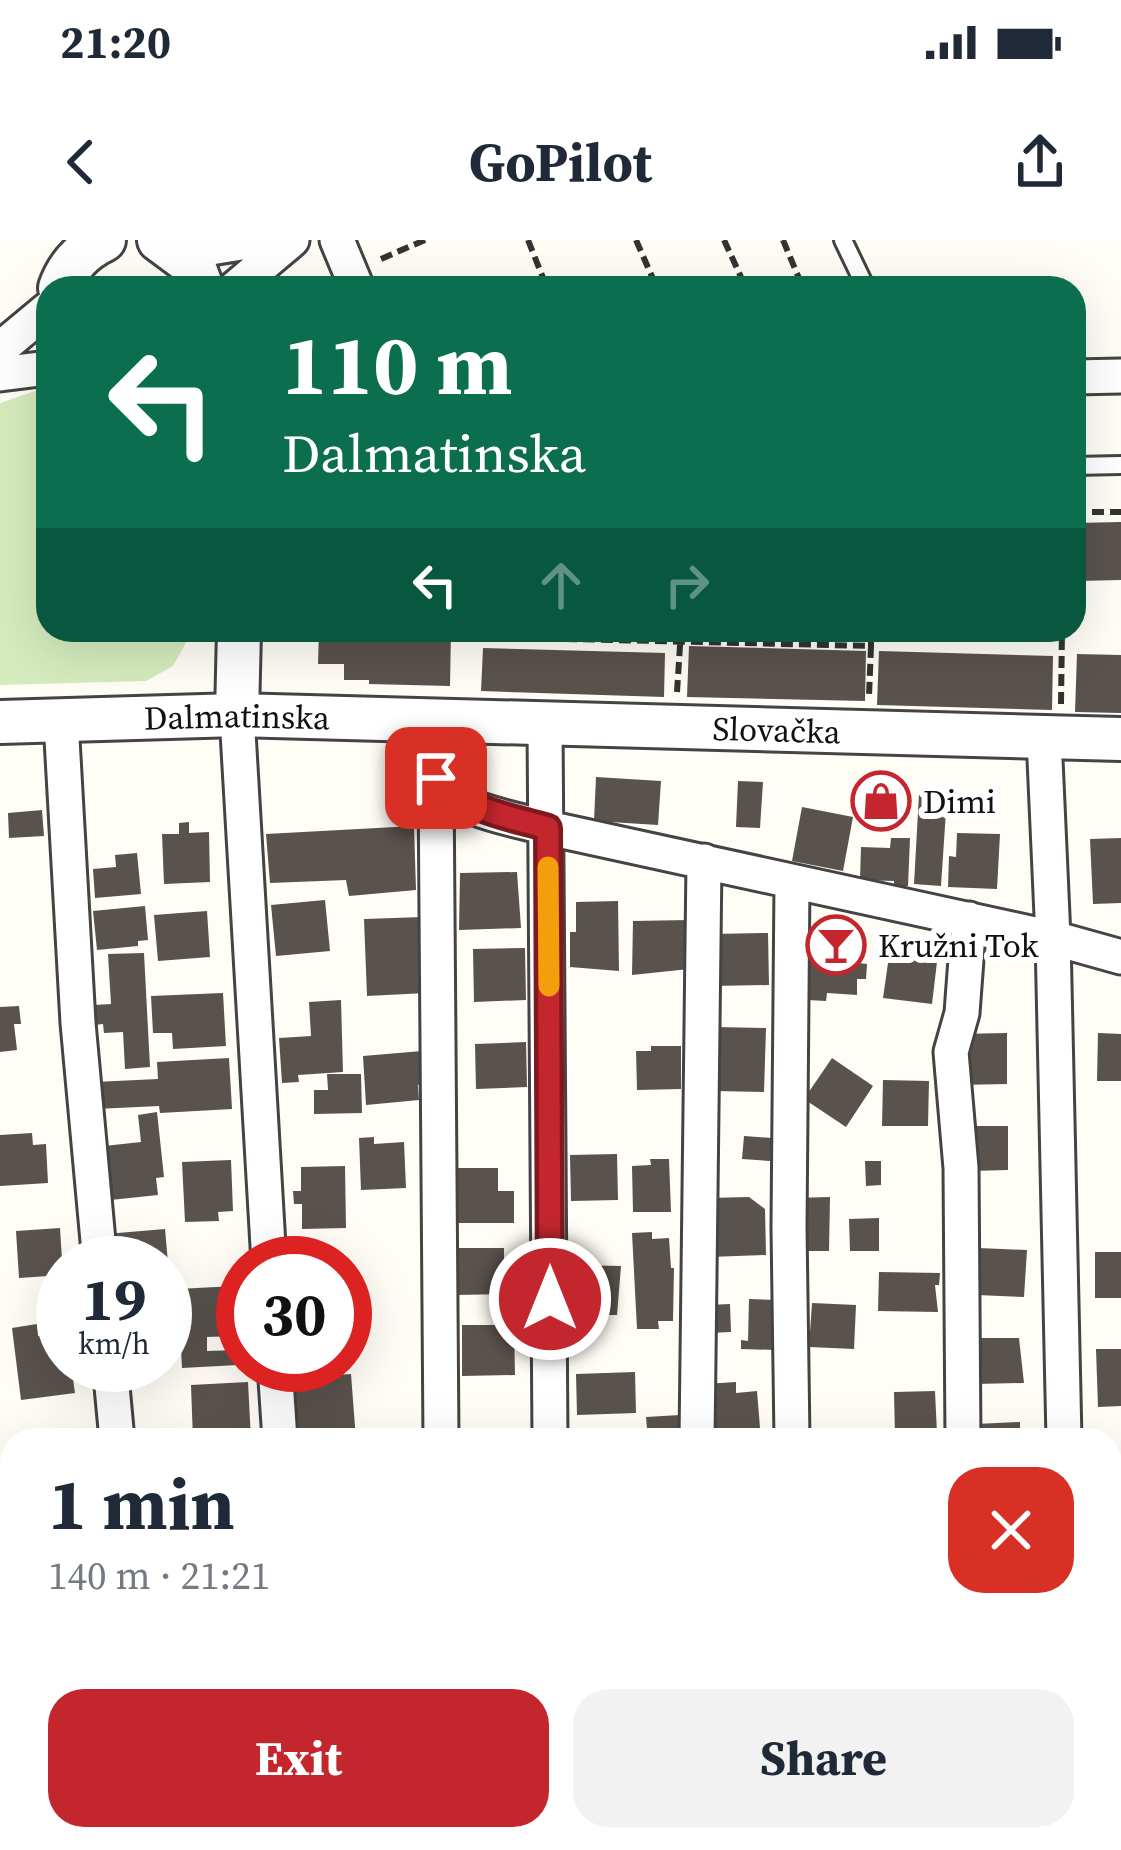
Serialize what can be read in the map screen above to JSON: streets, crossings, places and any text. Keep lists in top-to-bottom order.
{
  "streets": {
    "street": ["Dalmatinska", "Slovačka"]
  },
  "crossings": [
    ["Dalmatinska", "Slovačka"]
  ],
  "places": {
    "shop": ["Dimi"],
    "bar": ["Kružni Tok"]
  },
  "page": {
    "status": "21:20",
    "header": "GoPilot",
    "turn": ["110 m", "Dalmatinska"],
    "speed": "19 km/h",
    "limit": "30",
    "heading": ["1 min", "140 m · 21:21"],
    "buttons": ["Exit", "Share"]
  }
}
